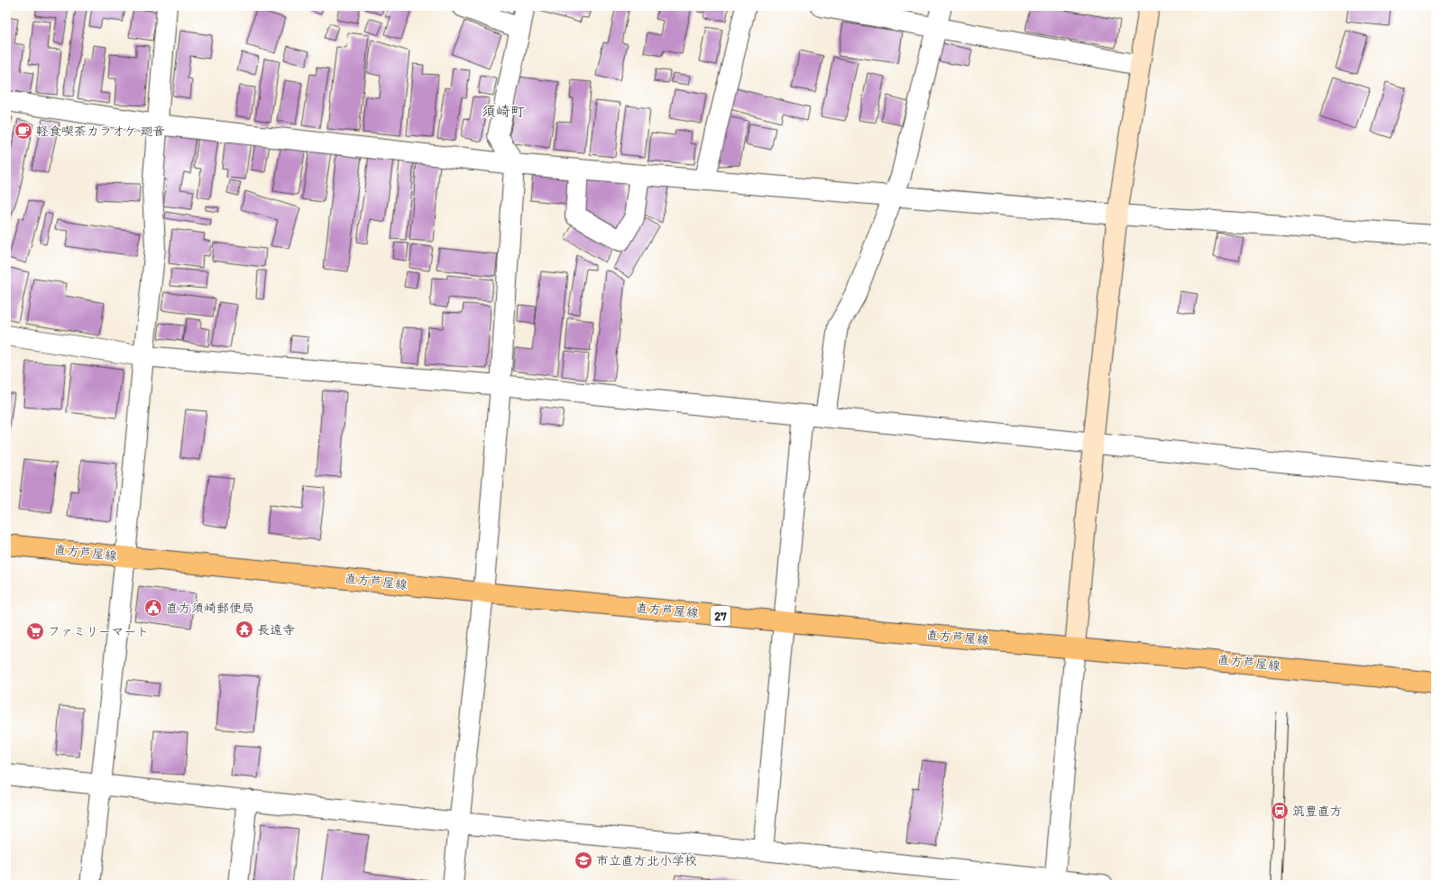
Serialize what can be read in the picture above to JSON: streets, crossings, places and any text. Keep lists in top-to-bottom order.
{
  "streets": {
    "main road": ["直方芦屋線", "27"]
  },
  "districts": ["須崎町"],
  "places": {
    "cafe": ["軽食喫茶カラオケ 廻音"],
    "public building": ["直方須崎郵便局"],
    "temple": ["長遠寺"],
    "supermarket": ["ファミリーマート"],
    "station": ["筑豊直方"],
    "school or university": ["市立直方北小学校"]
  }
}
